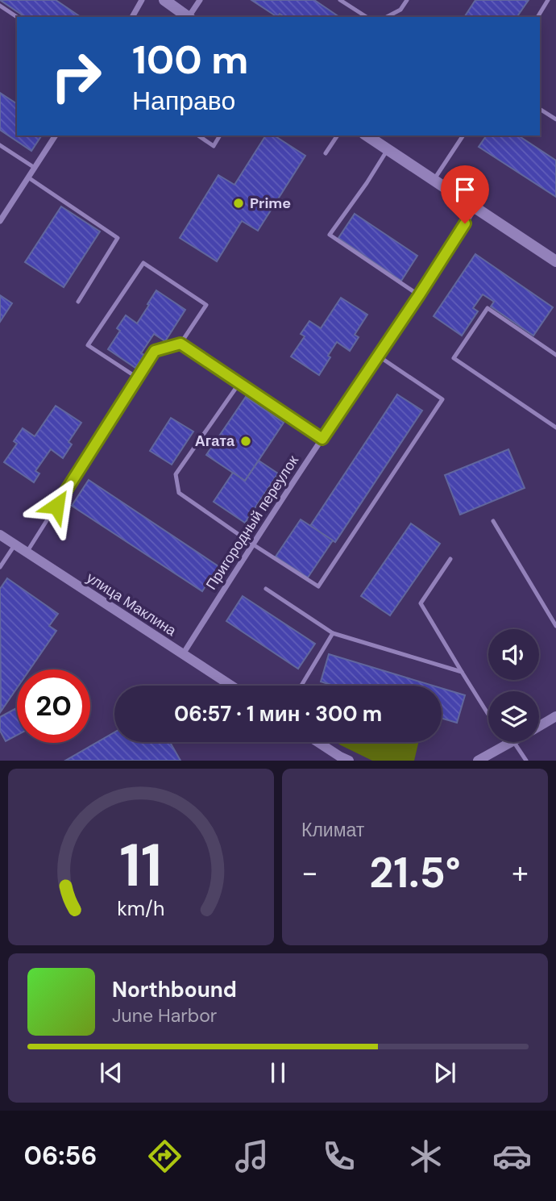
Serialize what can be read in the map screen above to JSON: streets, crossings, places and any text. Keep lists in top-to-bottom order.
{
  "streets": {
    "street": ["Пригородный переулок", "улица Маклина"]
  },
  "crossings": [
    ["Пригородный переулок", "улица Маклина"]
  ],
  "places": ["Prime", "Агата"],
  "page": {
    "turn": ["100 m", "Направо"],
    "limit": "20",
    "trip": "06:57 · 1 мин · 300 m",
    "tile": "Климат",
    "heat": ["−", "21.5°", "+"],
    "song": ["Northbound", "June Harbor"],
    "tabs": "06:56",
    "gauge": ["11", "km/h"]
  }
}
